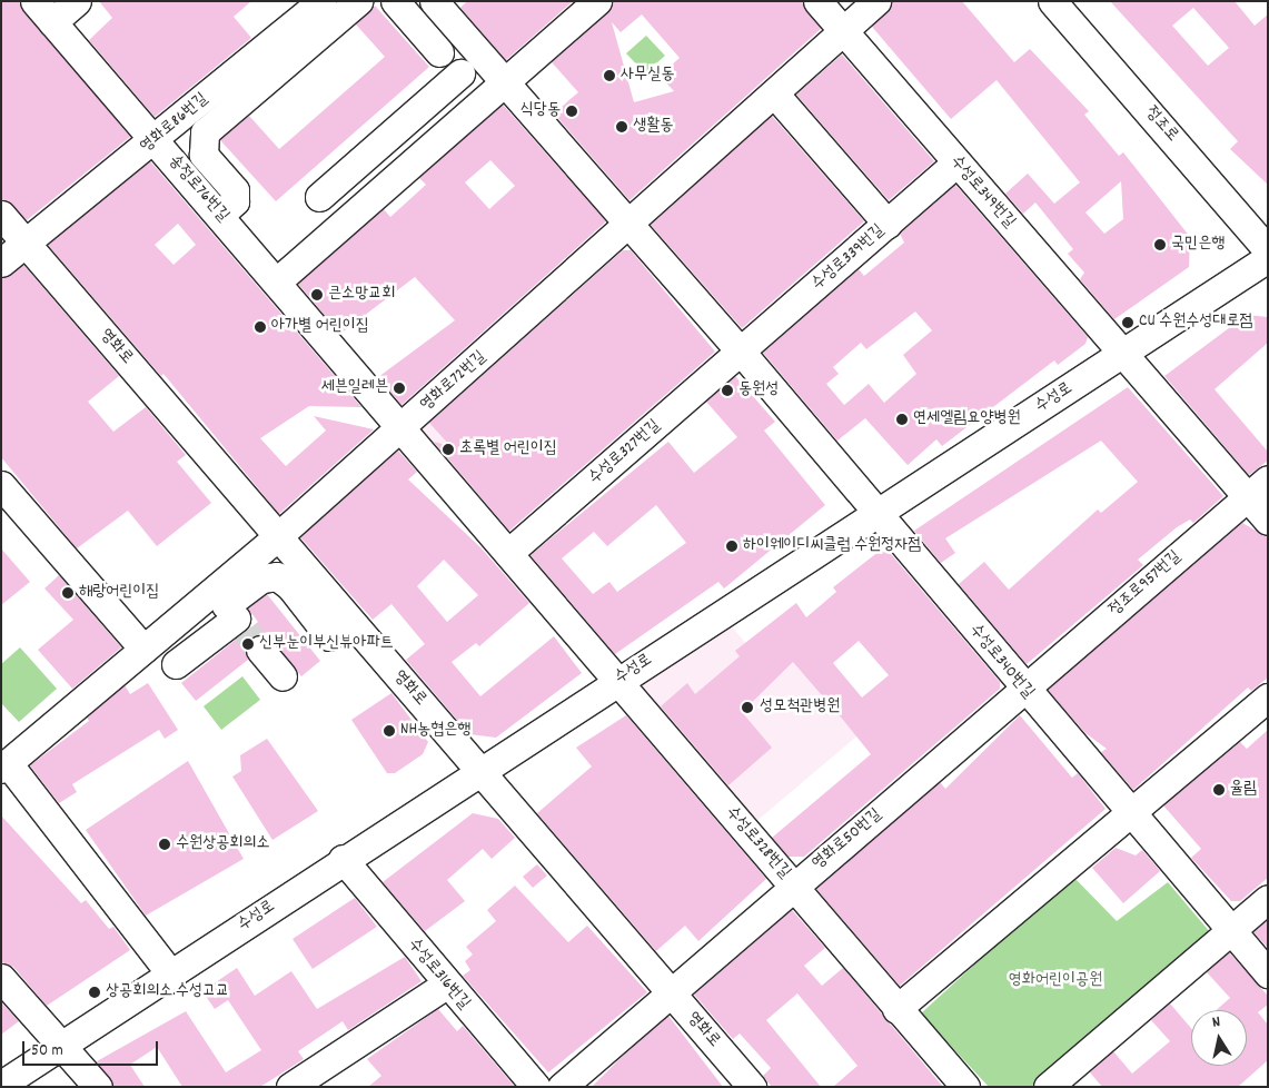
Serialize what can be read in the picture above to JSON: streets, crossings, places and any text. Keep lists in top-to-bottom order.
{
  "streets": {
    "street": [
      "영화로86번길",
      "정조로",
      "송정로76번길",
      "수성로349번길",
      "수성로339번길",
      "영화로",
      "영화로72번길",
      "수성로",
      "수성로327번길",
      "정조로957번길",
      "수성로340번길",
      "영화로50번길",
      "수성로328번길",
      "수성로316번길"
    ]
  },
  "crossings": [
    ["영화로86번길", "송정로76번길"],
    ["영화로86번길", "영화로"],
    ["송정로76번길", "영화로72번길"],
    ["수성로349번길", "수성로339번길"],
    ["수성로349번길", "영화로72번길"],
    ["수성로349번길", "수성로"],
    ["수성로349번길", "정조로957번길"],
    ["수성로339번길", "수성로327번길"],
    ["영화로", "영화로72번길"],
    ["영화로", "수성로"],
    ["영화로", "영화로50번길"],
    ["수성로", "수성로340번길"],
    ["수성로", "수성로328번길"],
    ["수성로", "수성로316번길"],
    ["정조로957번길", "수성로340번길"],
    ["정조로957번길", "영화로50번길"],
    ["수성로340번길", "영화로50번길"],
    ["영화로50번길", "수성로328번길"]
  ],
  "parks": ["영화어린이공원"],
  "places": [
    "사무실동",
    "식당동",
    "생활동",
    "국민은행",
    "큰소망교회",
    "CU 수원수성대로점",
    "아가별 어린이집",
    "세븐일레븐",
    "동원성",
    "연세엘림요양병원",
    "초록별 어린이집",
    "하이웨이디씨클럽 수원정자점",
    "해랑어린이집",
    "신부눈이부신뷰아파트",
    "성모척관병원",
    "NH농협은행",
    "율림",
    "수원상공회의소",
    "상공회의소.수성고교"
  ],
  "scale_bar": "50 m",
  "north": "top"
}
